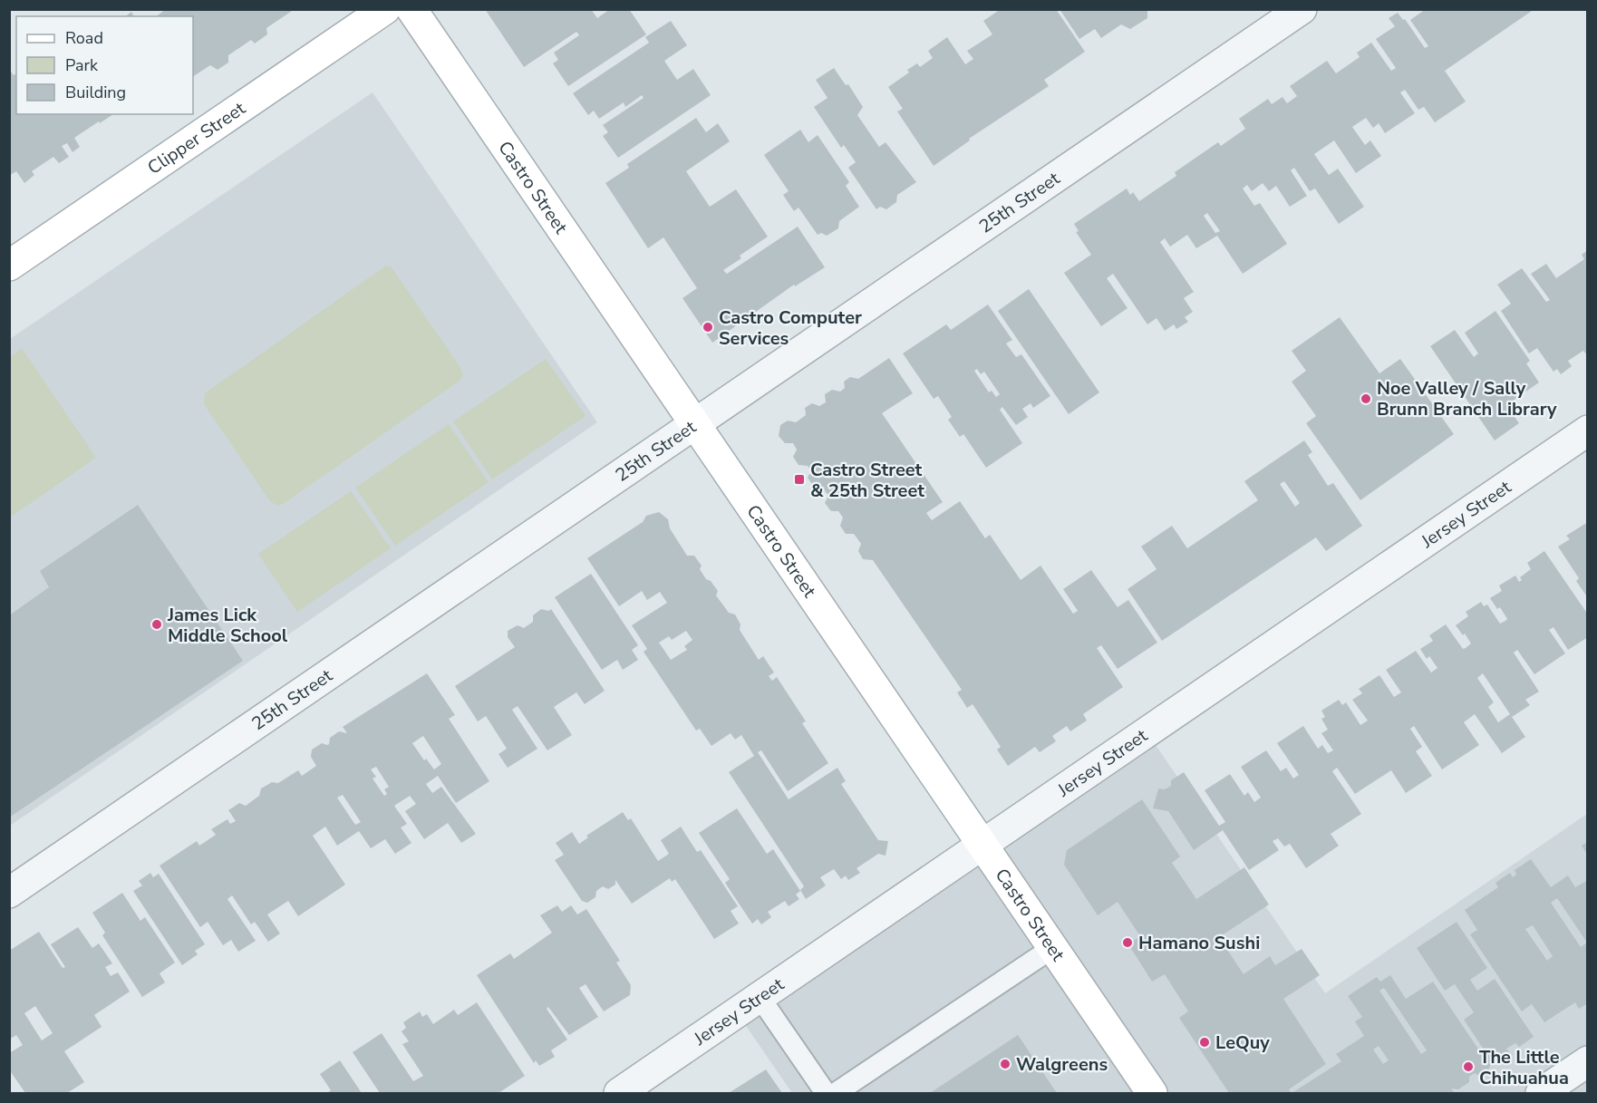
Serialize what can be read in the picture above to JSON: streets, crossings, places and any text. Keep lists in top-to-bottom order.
{
  "streets": {
    "street": [
      "Clipper Street",
      "Castro Street",
      "25th Street",
      "Jersey Street"
    ]
  },
  "crossings": [
    ["Castro Street", "25th Street"],
    ["Castro Street", "Jersey Street"]
  ],
  "places": {
    "other": [
      "Castro Computer Services",
      "Noe Valley / Sally Brunn Branch Library",
      "James Lick Middle School",
      "Hamano Sushi",
      "LeQuy",
      "Walgreens",
      "The Little Chihuahua"
    ],
    "transit": ["Castro Street & 25th Street"]
  },
  "legend": ["Road", "Park", "Building"]
}
